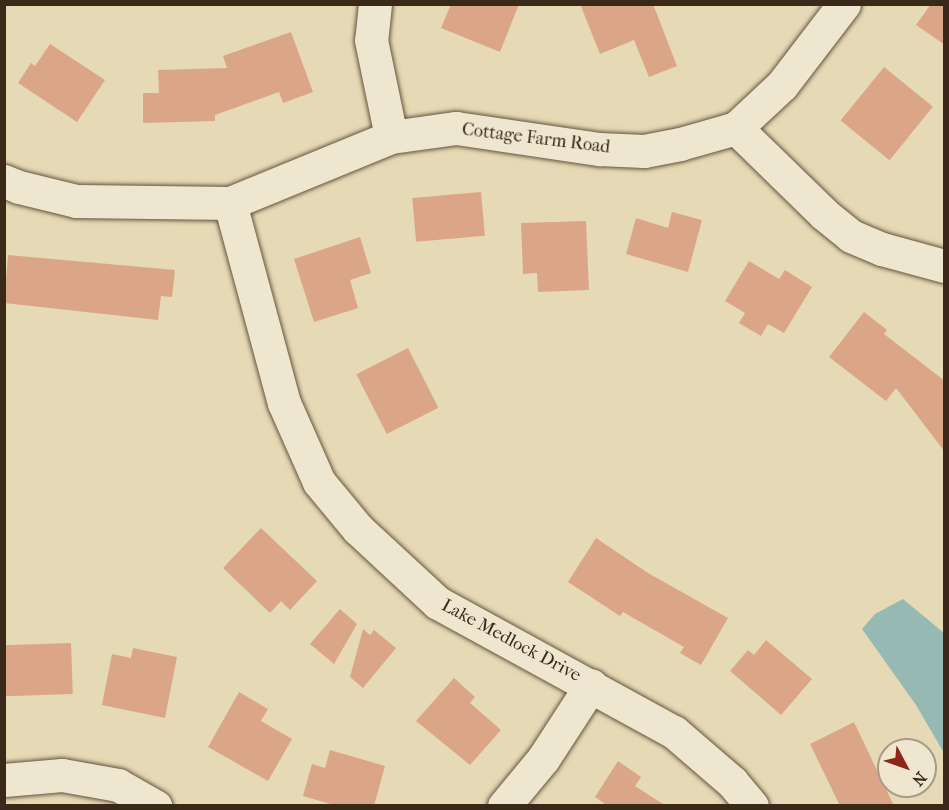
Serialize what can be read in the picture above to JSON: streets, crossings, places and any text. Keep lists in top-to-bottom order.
{
  "streets": {
    "street": ["Cottage Farm Road", "Lake Medlock Drive"]
  },
  "crossings": [
    ["Cottage Farm Road", "Lake Medlock Drive"]
  ],
  "north": "bottom right"
}
